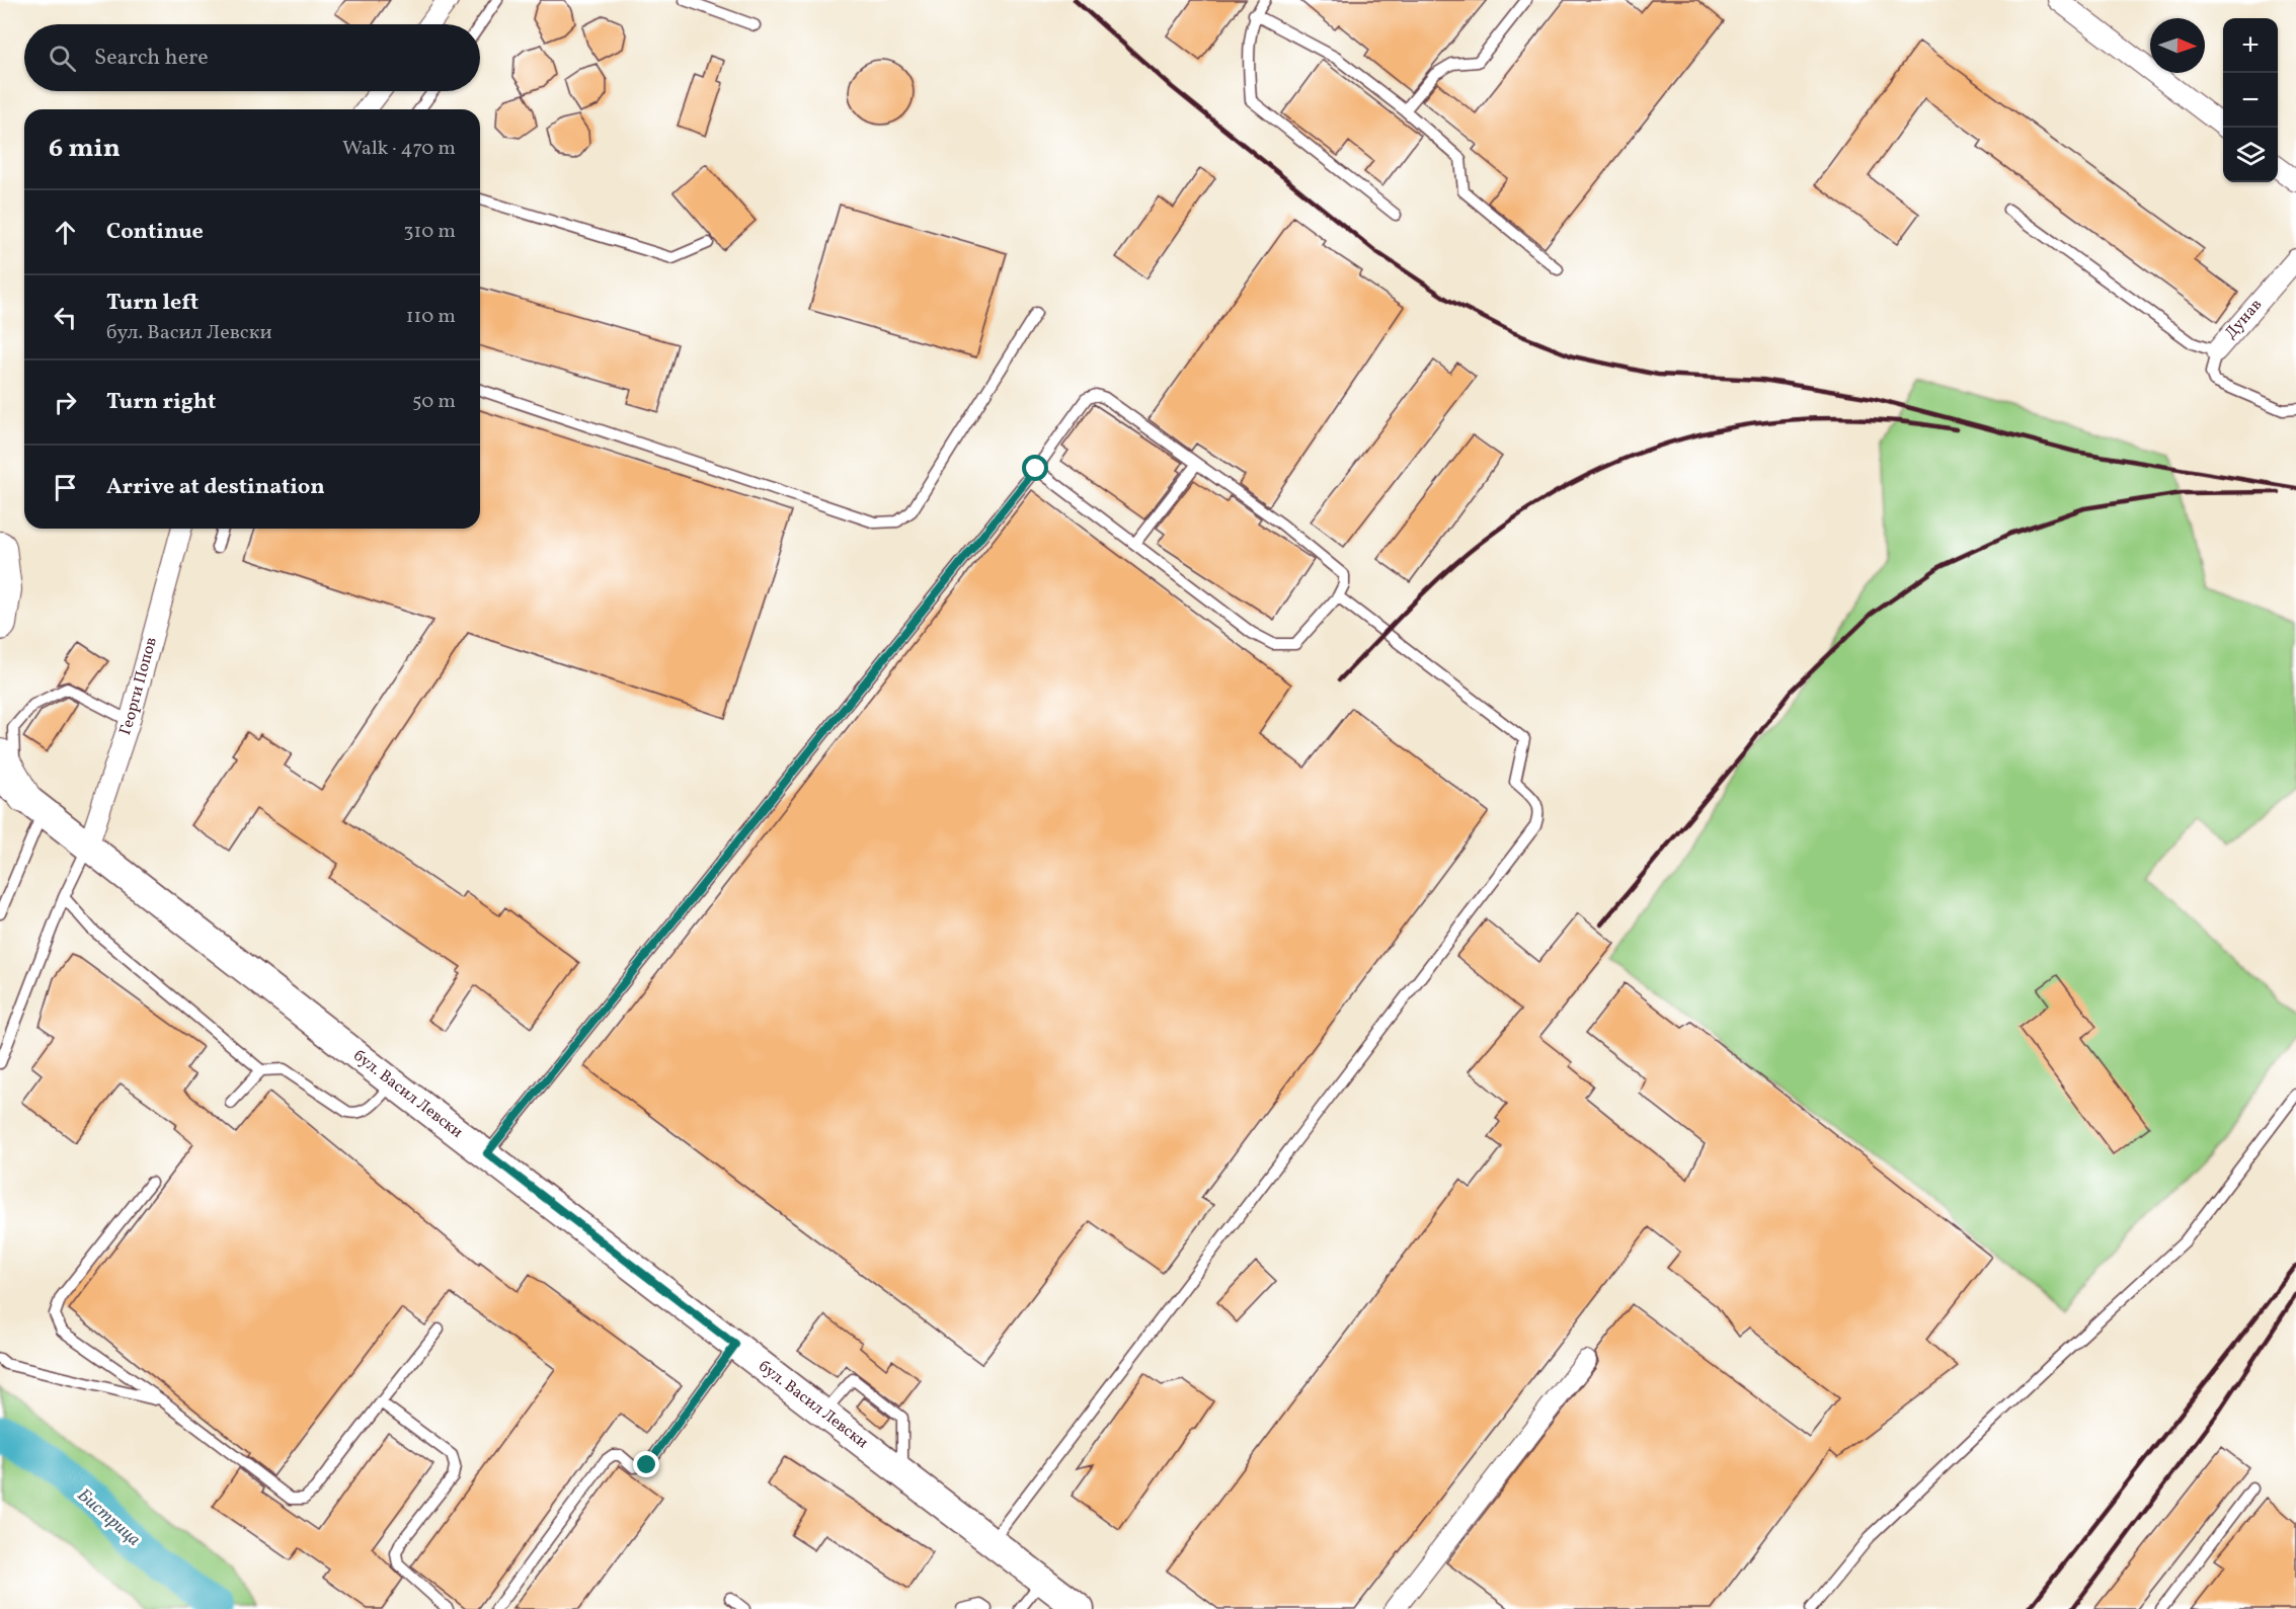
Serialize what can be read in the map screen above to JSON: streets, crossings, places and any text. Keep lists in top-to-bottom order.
{
  "streets": {
    "street": ["Дунав", "Георги Попов", "бул. Васил Левски"]
  },
  "crossings": [
    ["Георги Попов", "бул. Васил Левски"]
  ],
  "water": ["Бистрица"],
  "north": "right",
  "page": {
    "map_buttons": ["+", "−"],
    "search": "Search here",
    "heading": ["6 min", "Walk · 470 m"],
    "list": [
      ["Continue", "310 m"],
      ["Turn left", "бул. Васил Левски", "110 m"],
      ["Turn right", "50 m"],
      "Arrive at destination"
    ]
  }
}
